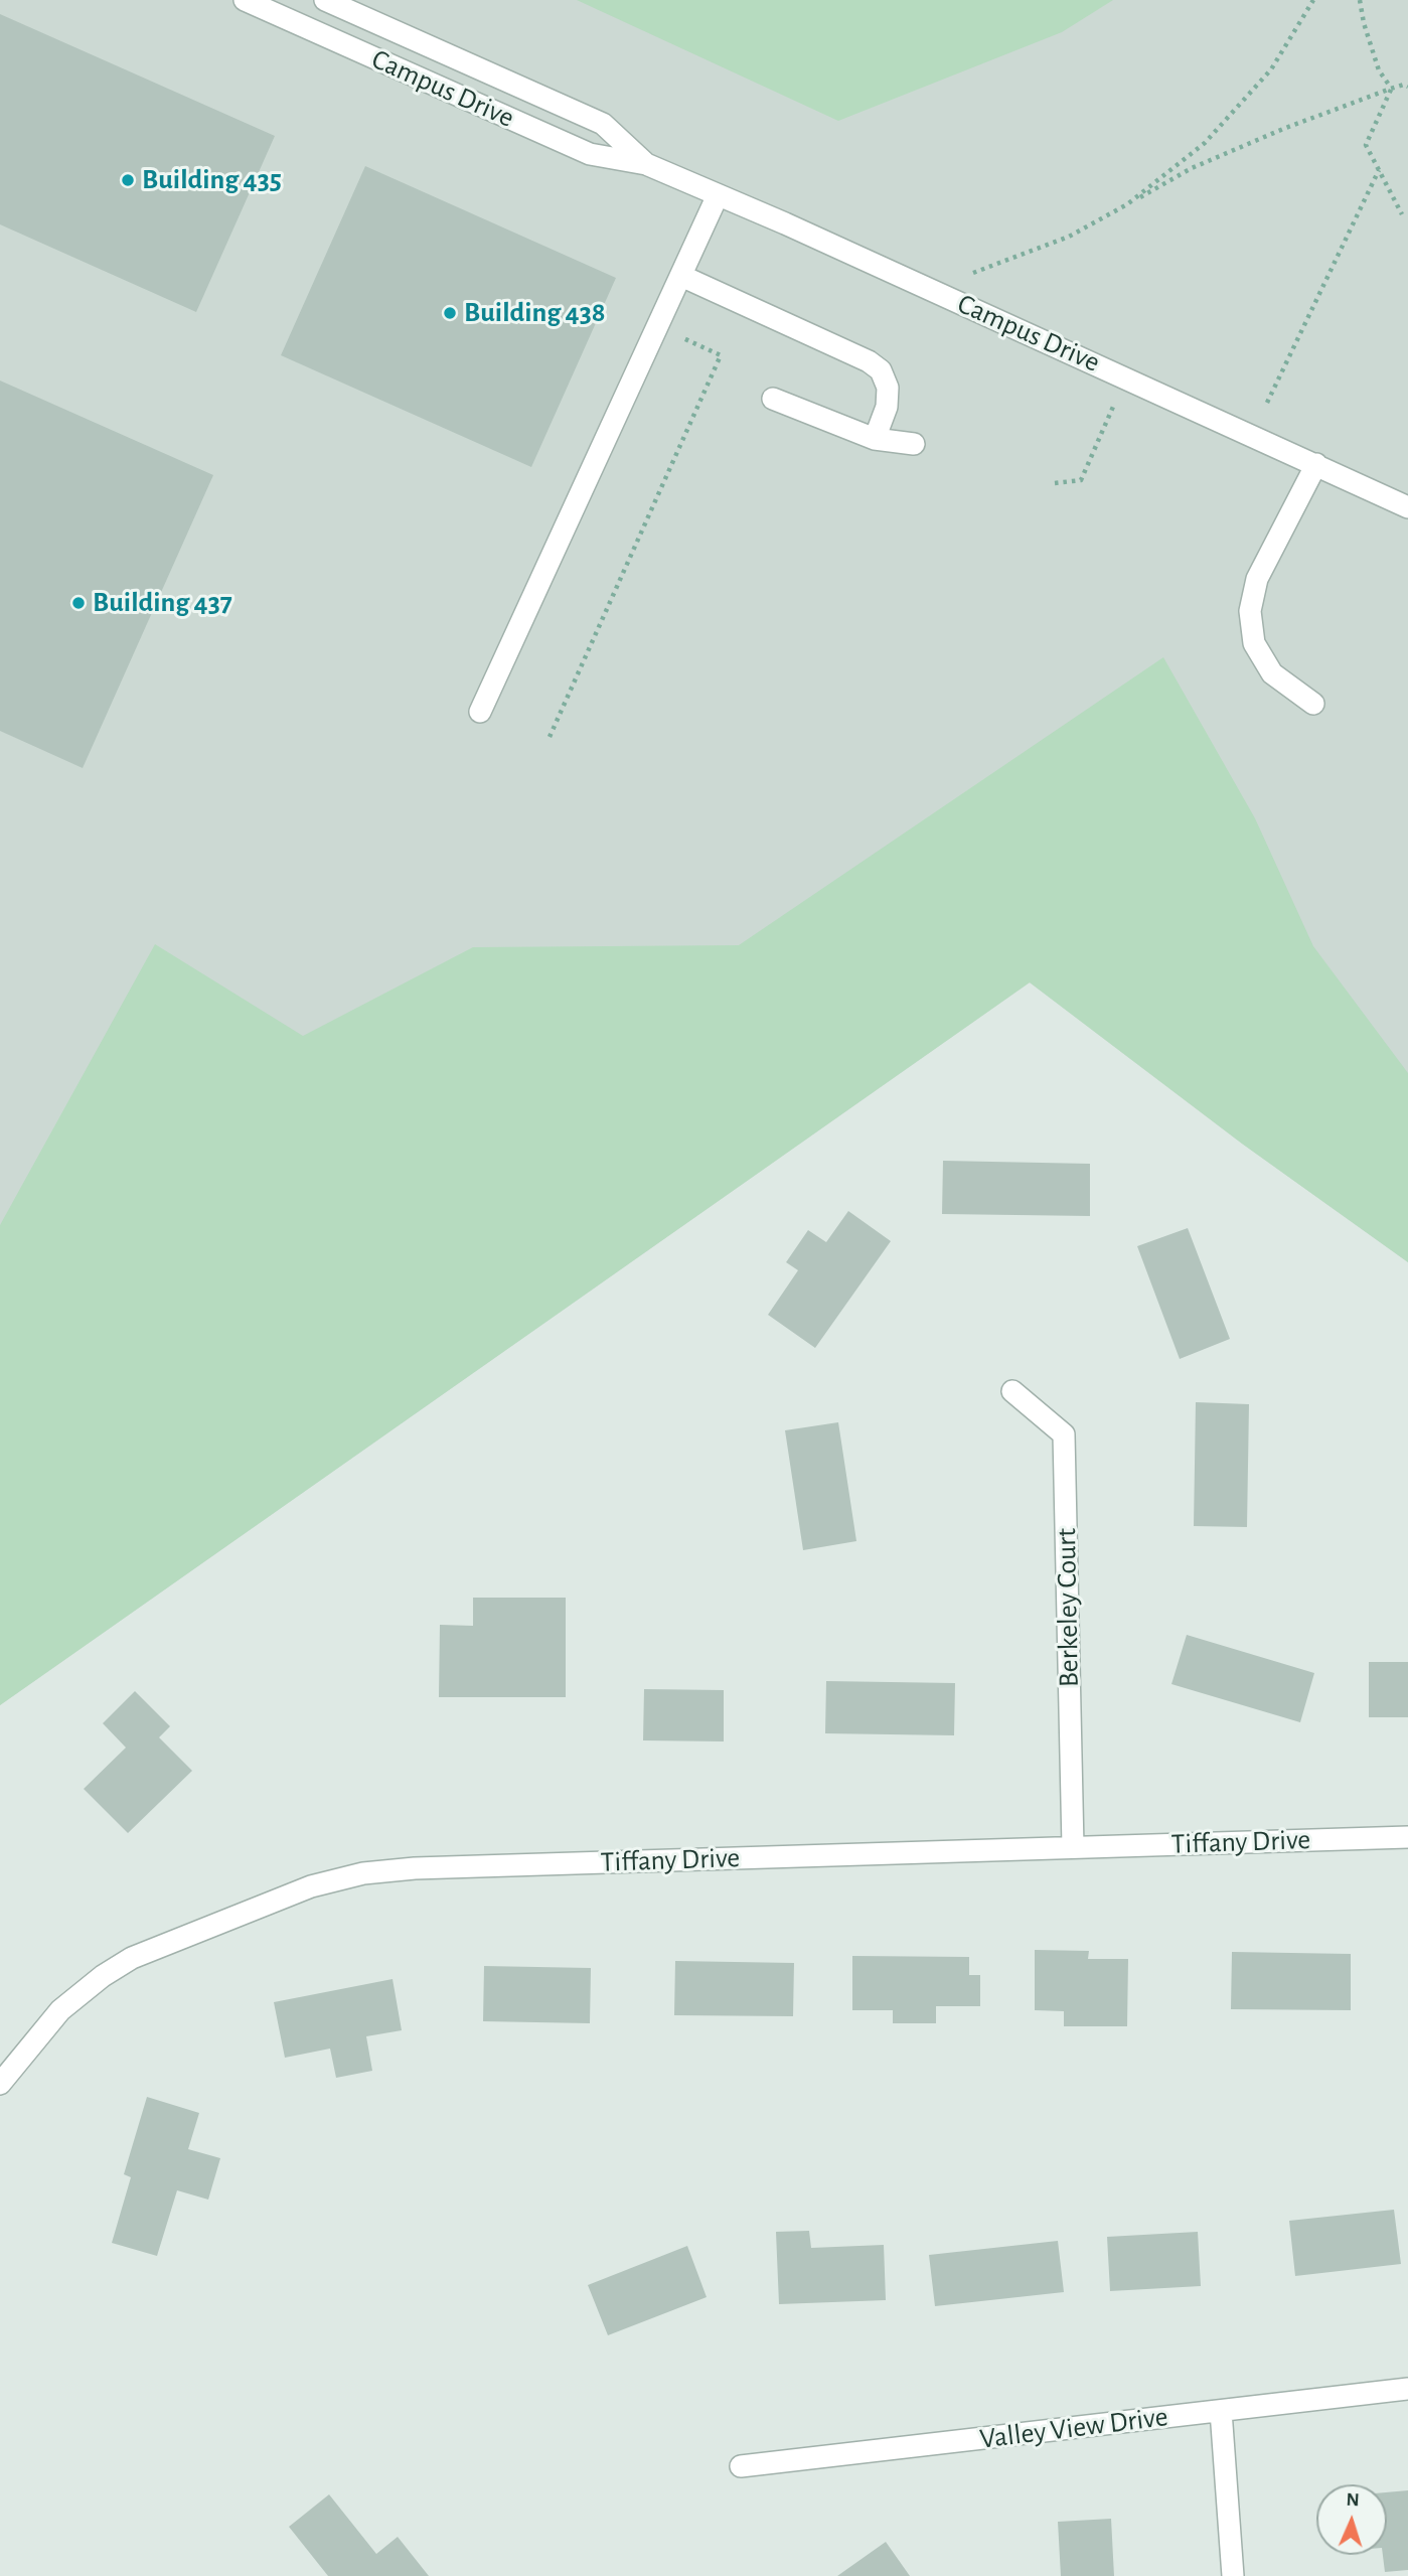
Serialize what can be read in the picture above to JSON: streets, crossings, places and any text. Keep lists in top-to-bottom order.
{
  "streets": {
    "street": [
      "Campus Drive",
      "Berkeley Court",
      "Tiffany Drive",
      "Valley View Drive"
    ]
  },
  "crossings": [
    ["Berkeley Court", "Tiffany Drive"]
  ],
  "places": ["Building 435", "Building 438", "Building 437"],
  "north": "top"
}
